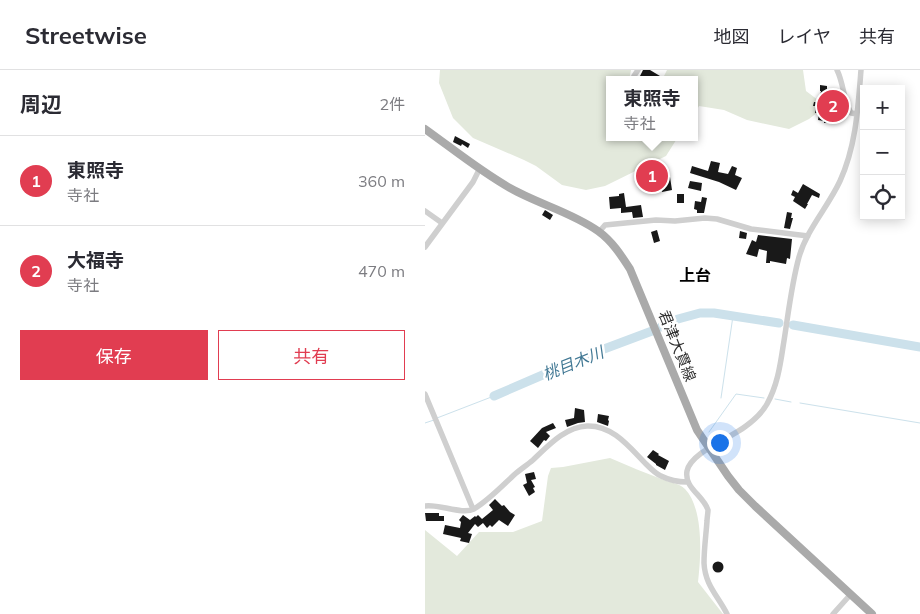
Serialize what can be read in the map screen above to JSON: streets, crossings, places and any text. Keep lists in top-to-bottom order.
{
  "streets": {
    "main road": ["君津大貫線"]
  },
  "districts": ["上台"],
  "water": ["桃目木川"],
  "page": {
    "header": "Streetwise",
    "nav": ["地図", "レイヤ", "共有"],
    "heading": ["周辺", "2件"],
    "popup": ["東照寺", "寺社"],
    "map_buttons": ["+", "−"],
    "pins": ["2", "1"],
    "list": [
      {
        "mark": "1",
        "name": "東照寺",
        "note": "寺社",
        "value": "360 m"
      },
      {
        "mark": "2",
        "name": "大福寺",
        "note": "寺社",
        "value": "470 m"
      }
    ],
    "buttons": ["保存", "共有"]
  }
}
